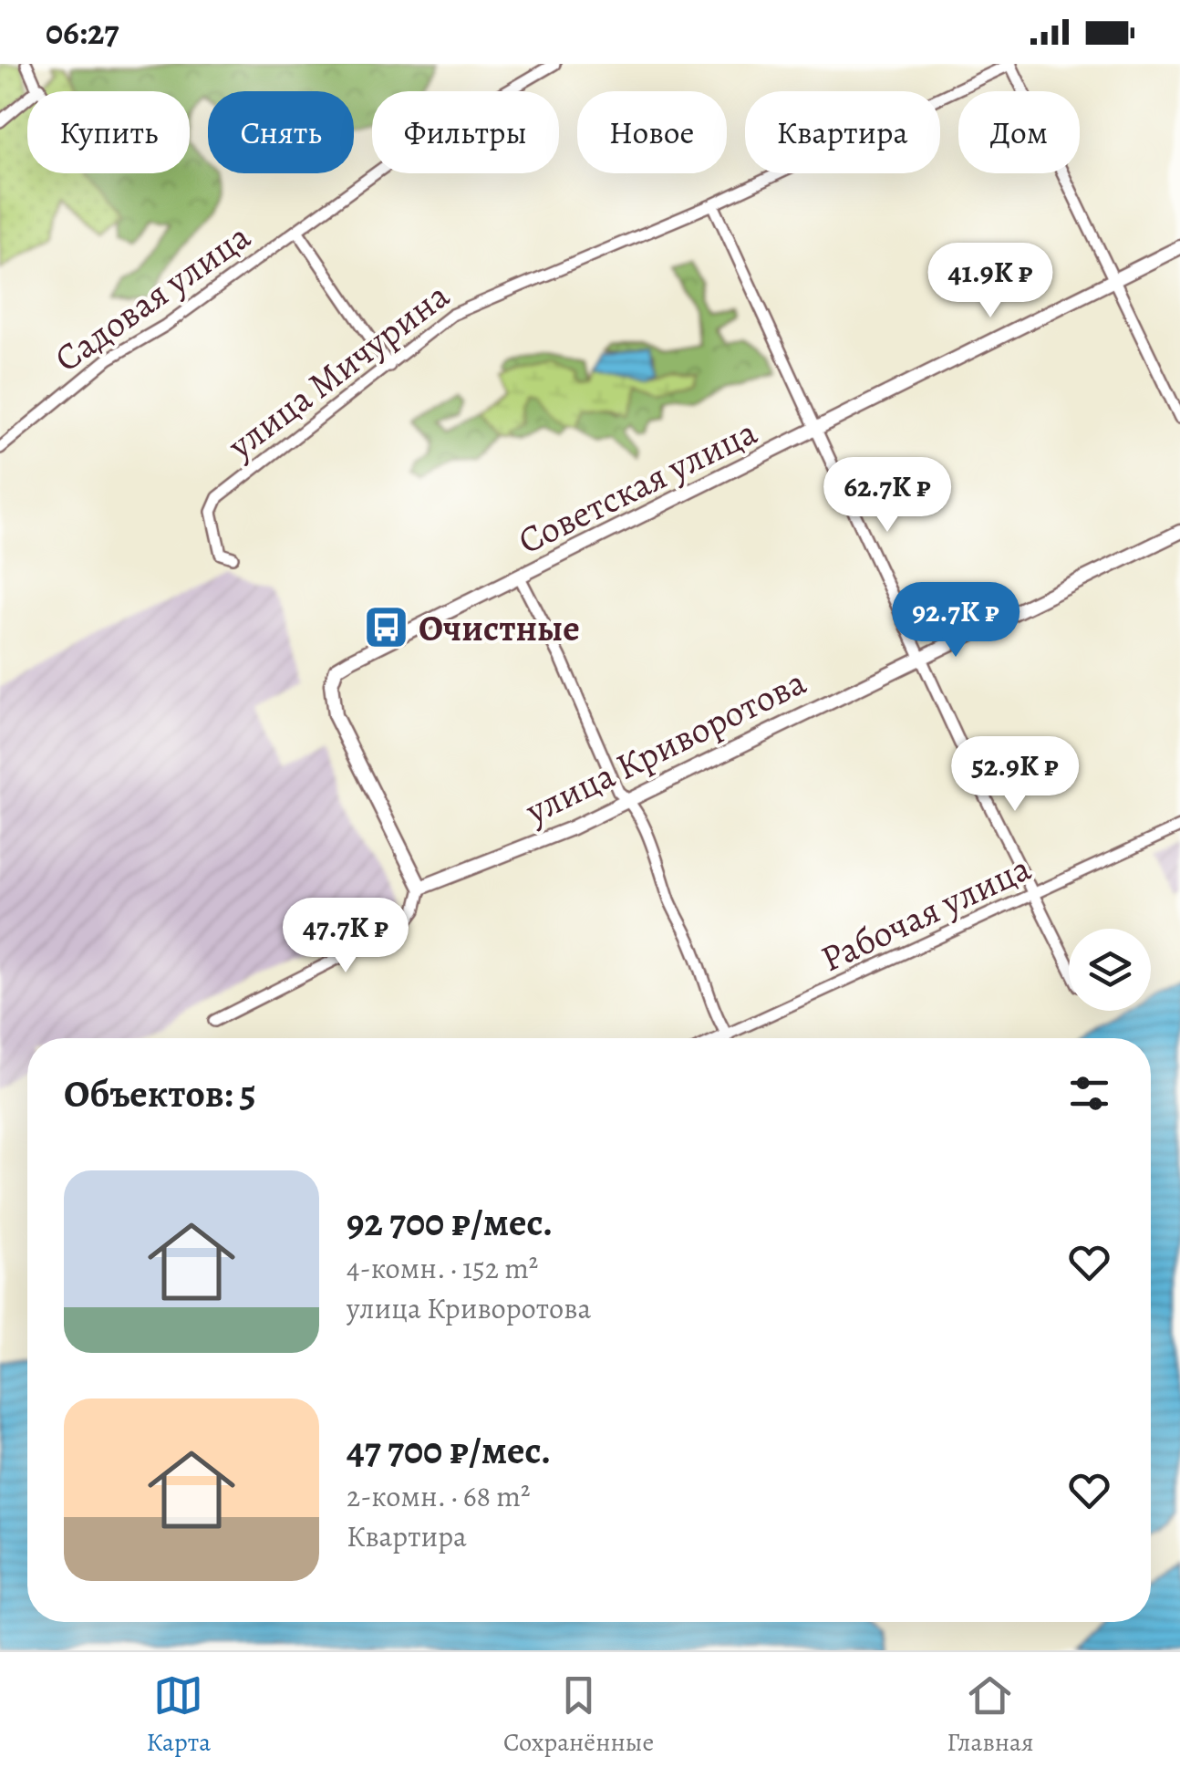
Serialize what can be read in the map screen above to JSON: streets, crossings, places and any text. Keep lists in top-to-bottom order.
{
  "streets": {
    "street": [
      "Садовая улица",
      "улица Мичурина",
      "Советская улица",
      "улица Криворотова",
      "Рабочая улица"
    ]
  },
  "crossings": [
    ["Садовая улица", "улица Мичурина"],
    ["Советская улица", "улица Криворотова"]
  ],
  "places": {
    "bus stop": ["Очистные"]
  },
  "page": {
    "status": "06:27",
    "chip": [
      "Купить",
      "Снять",
      "Фильтры",
      "Новое",
      "Квартира",
      "Дом"
    ],
    "price": [
      "41.9K ₽",
      "62.7K ₽",
      "92.7K ₽",
      "52.9K ₽",
      "47.7K ₽"
    ],
    "heading": "Объектов: 5",
    "list": [
      {
        "name": "92 700 ₽/мес.",
        "note": "4-комн. · 152 m² · улица Криворотова"
      },
      {
        "name": "47 700 ₽/мес.",
        "note": "2-комн. · 68 m² · Квартира"
      }
    ],
    "tabs": ["Карта", "Сохранённые", "Главная"]
  }
}
